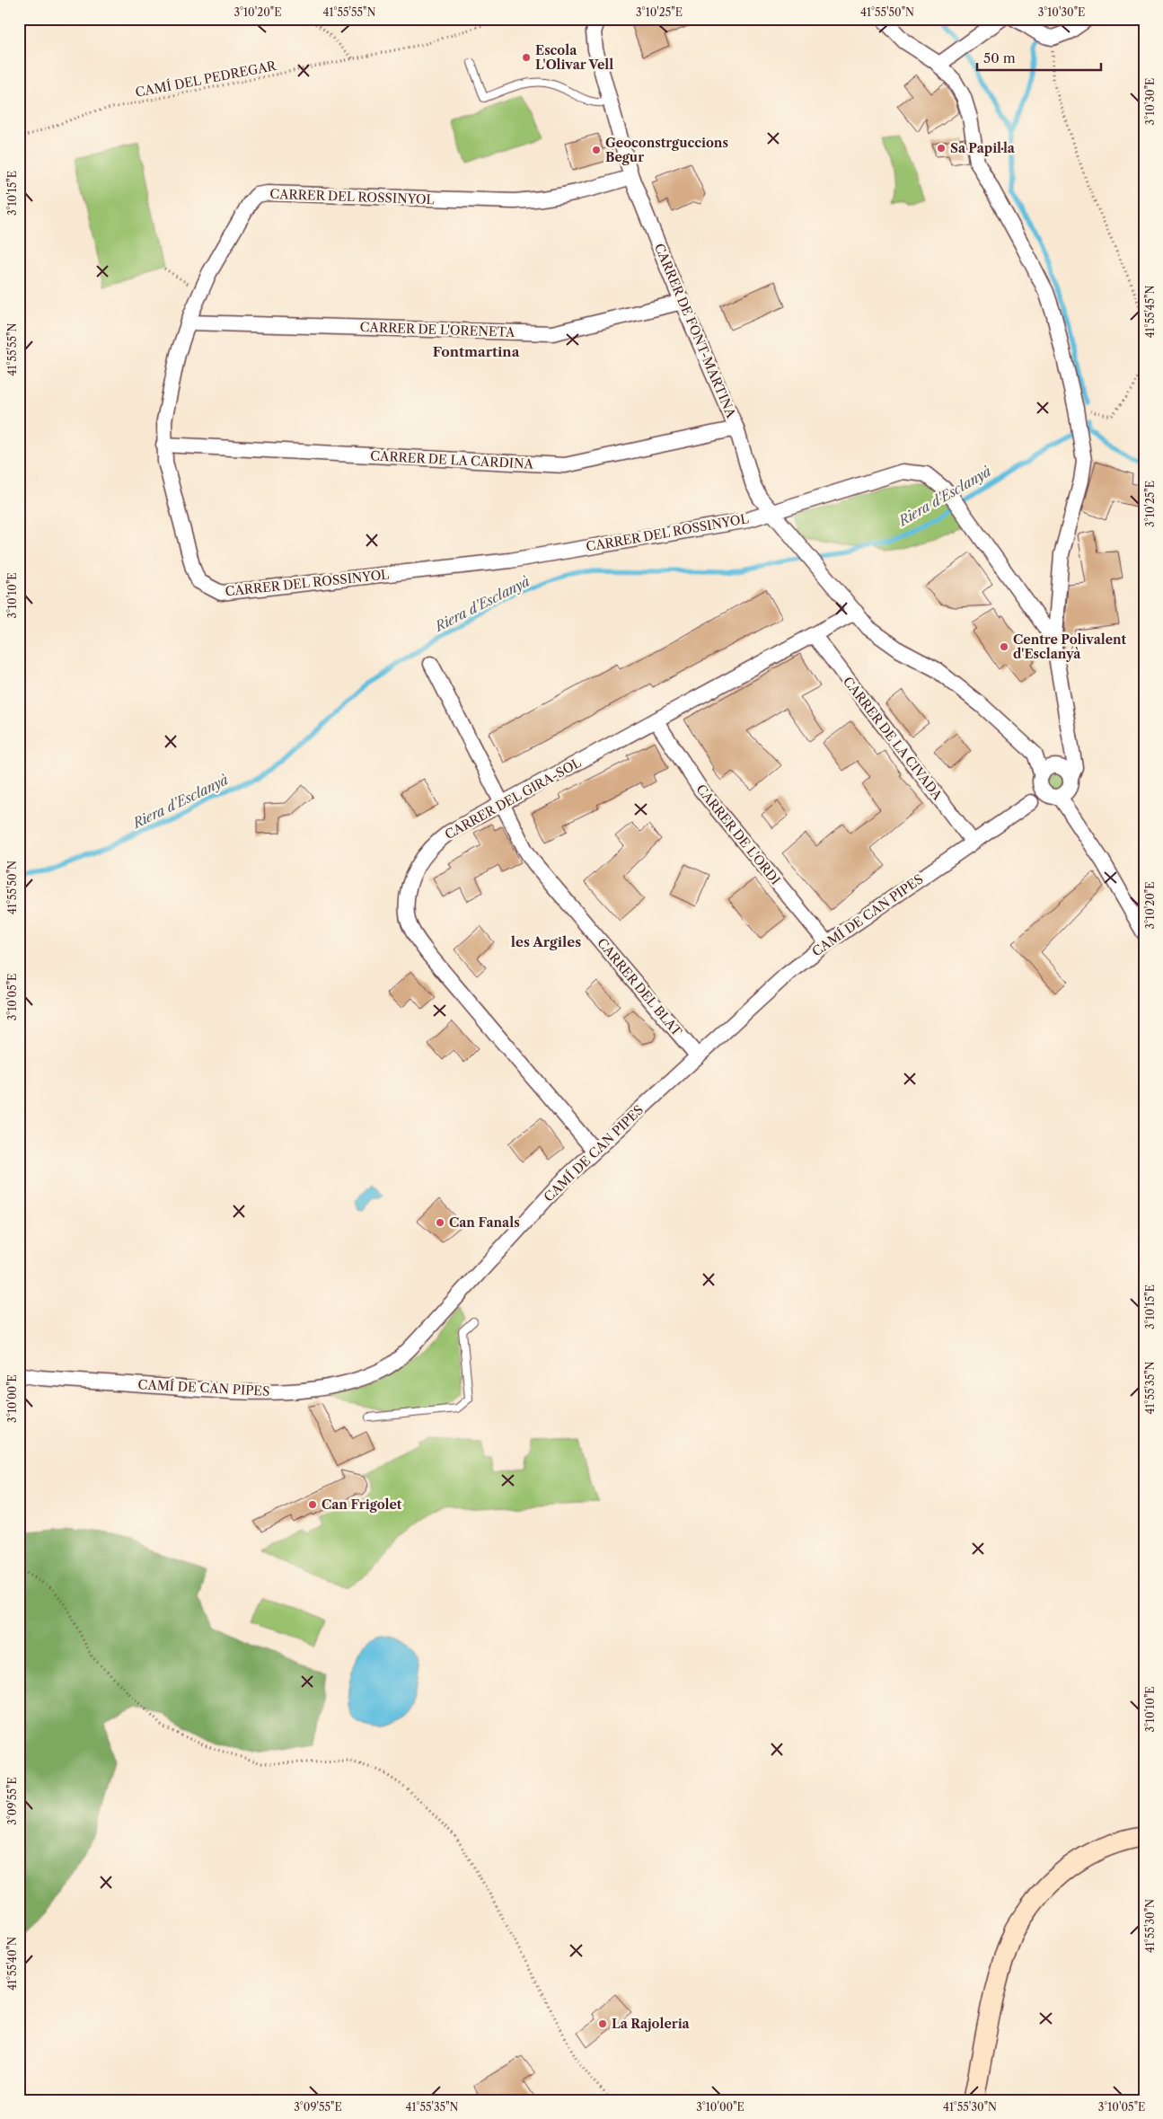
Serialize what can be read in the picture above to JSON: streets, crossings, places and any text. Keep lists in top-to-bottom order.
{
  "streets": {
    "street": [
      "CARRER DEL ROSSINYOL",
      "CARRER DE L'ORENETA",
      "CARRER DE FONT-MARTINA",
      "CARRER DE LA CARDINA",
      "CARRER DE LA CIVADA",
      "CARRER DEL GIRA-SOL",
      "CARRER DE L'ORDI",
      "CAMÍ DE CAN PIPES",
      "CARRER DEL BLAT"
    ],
    "path": ["CAMÍ DEL PEDREGAR"]
  },
  "crossings": [
    ["CARRER DEL ROSSINYOL", "CARRER DE L'ORENETA"],
    ["CARRER DEL ROSSINYOL", "CARRER DE FONT-MARTINA"],
    ["CARRER DEL ROSSINYOL", "CARRER DE LA CARDINA"],
    ["CARRER DE L'ORENETA", "CARRER DE FONT-MARTINA"],
    ["CARRER DE FONT-MARTINA", "CARRER DE LA CARDINA"],
    ["CARRER DE FONT-MARTINA", "CARRER DEL GIRA-SOL"],
    ["CARRER DE FONT-MARTINA", "CAMÍ DE CAN PIPES"],
    ["CARRER DE LA CIVADA", "CARRER DEL GIRA-SOL"],
    ["CARRER DE LA CIVADA", "CAMÍ DE CAN PIPES"],
    ["CARRER DEL GIRA-SOL", "CARRER DE L'ORDI"],
    ["CARRER DEL GIRA-SOL", "CAMÍ DE CAN PIPES"],
    ["CARRER DEL GIRA-SOL", "CARRER DEL BLAT"],
    ["CARRER DE L'ORDI", "CAMÍ DE CAN PIPES"],
    ["CAMÍ DE CAN PIPES", "CARRER DEL BLAT"]
  ],
  "districts": ["Fontmartina", "les Argiles"],
  "water": ["Riera d'Esclanyà"],
  "places": [
    "Escola L'Olivar Vell",
    "Sa Papil·la",
    "Geoconstrguccions Begur",
    "Centre Polivalent d'Esclanyà",
    "Can Fanals",
    "Can Frigolet",
    "La Rajoleria"
  ],
  "scale_bar": "50 m",
  "coordinates": [
    "3°10'20\"E",
    "41°55'55\"N",
    "3°10'25\"E",
    "41°55'50\"N",
    "3°10'30\"E",
    "3°10'15\"E",
    "41°55'45\"N",
    "3°10'10\"E",
    "3°10'05\"E",
    "41°55'35\"N",
    "3°10'00\"E",
    "3°09'55\"E",
    "41°55'30\"N",
    "41°55'40\"N"
  ]
}
